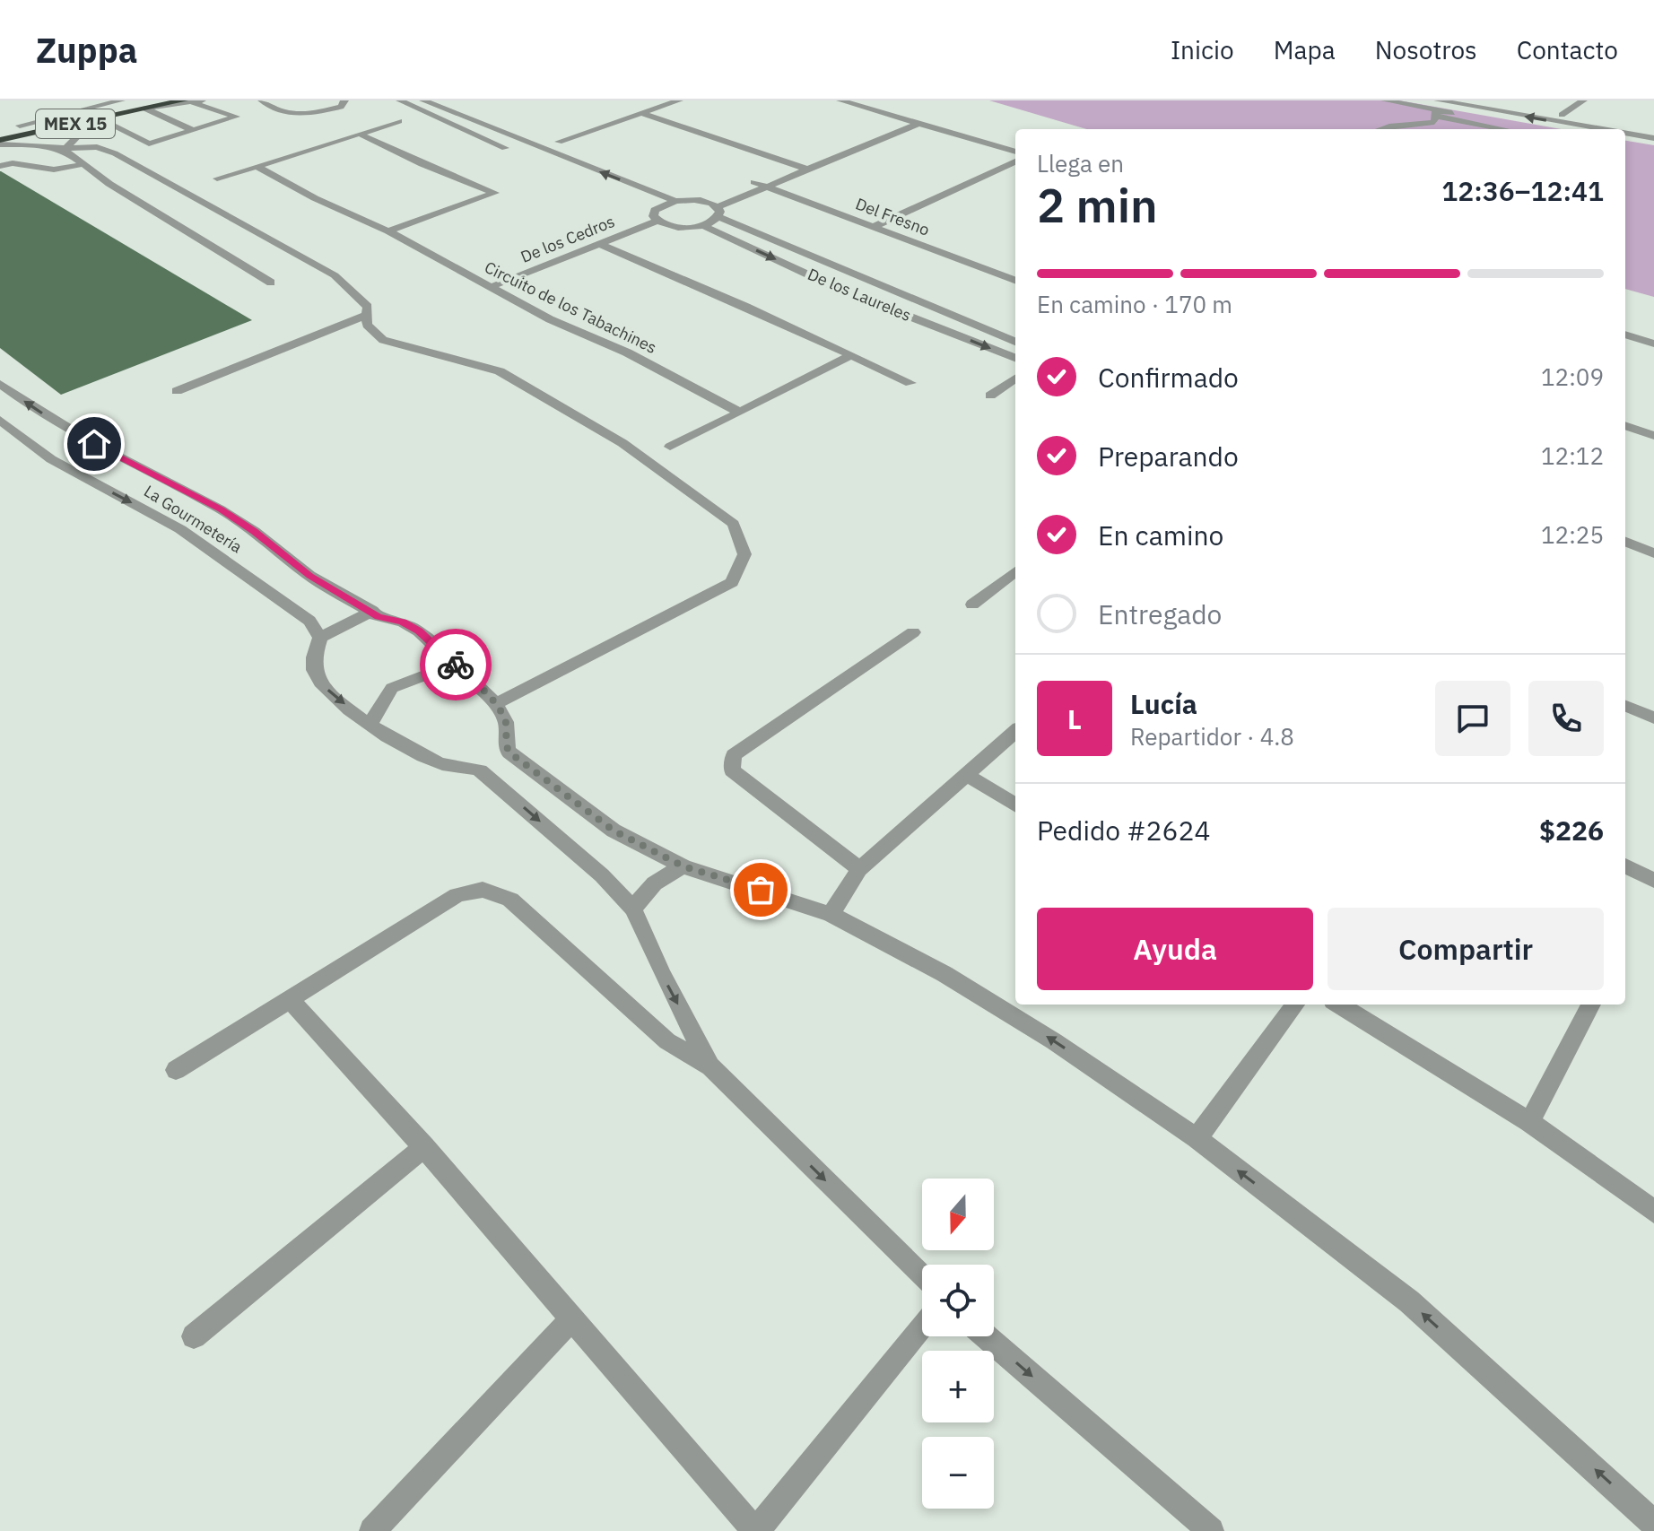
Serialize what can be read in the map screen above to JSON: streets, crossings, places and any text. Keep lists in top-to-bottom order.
{
  "streets": {
    "highway": ["MEX 15"],
    "street": [
      "Del Fresno",
      "De los Cedros",
      "De los Laureles",
      "Circuito de los Tabachines",
      "La Gourmetería"
    ]
  },
  "crossings": [
    ["De los Cedros", "Circuito de los Tabachines"]
  ],
  "north": "bottom",
  "page": {
    "header": "Zuppa",
    "nav": [
      "Inicio",
      "Mapa",
      "Nosotros",
      "Contacto"
    ],
    "heading": ["2 min", "Llega en", "12:36–12:41"],
    "panel": [
      "Lucía",
      "Repartidor · 4.8",
      "Pedido #2624",
      "$226"
    ],
    "bar": "En camino · 170 m",
    "list": [
      ["Confirmado", "12:09"],
      ["Preparando", "12:12"],
      ["En camino", "12:25"],
      "Entregado"
    ],
    "round": "L",
    "buttons": ["Ayuda", "Compartir"],
    "map_buttons": ["+", "−"]
  }
}
